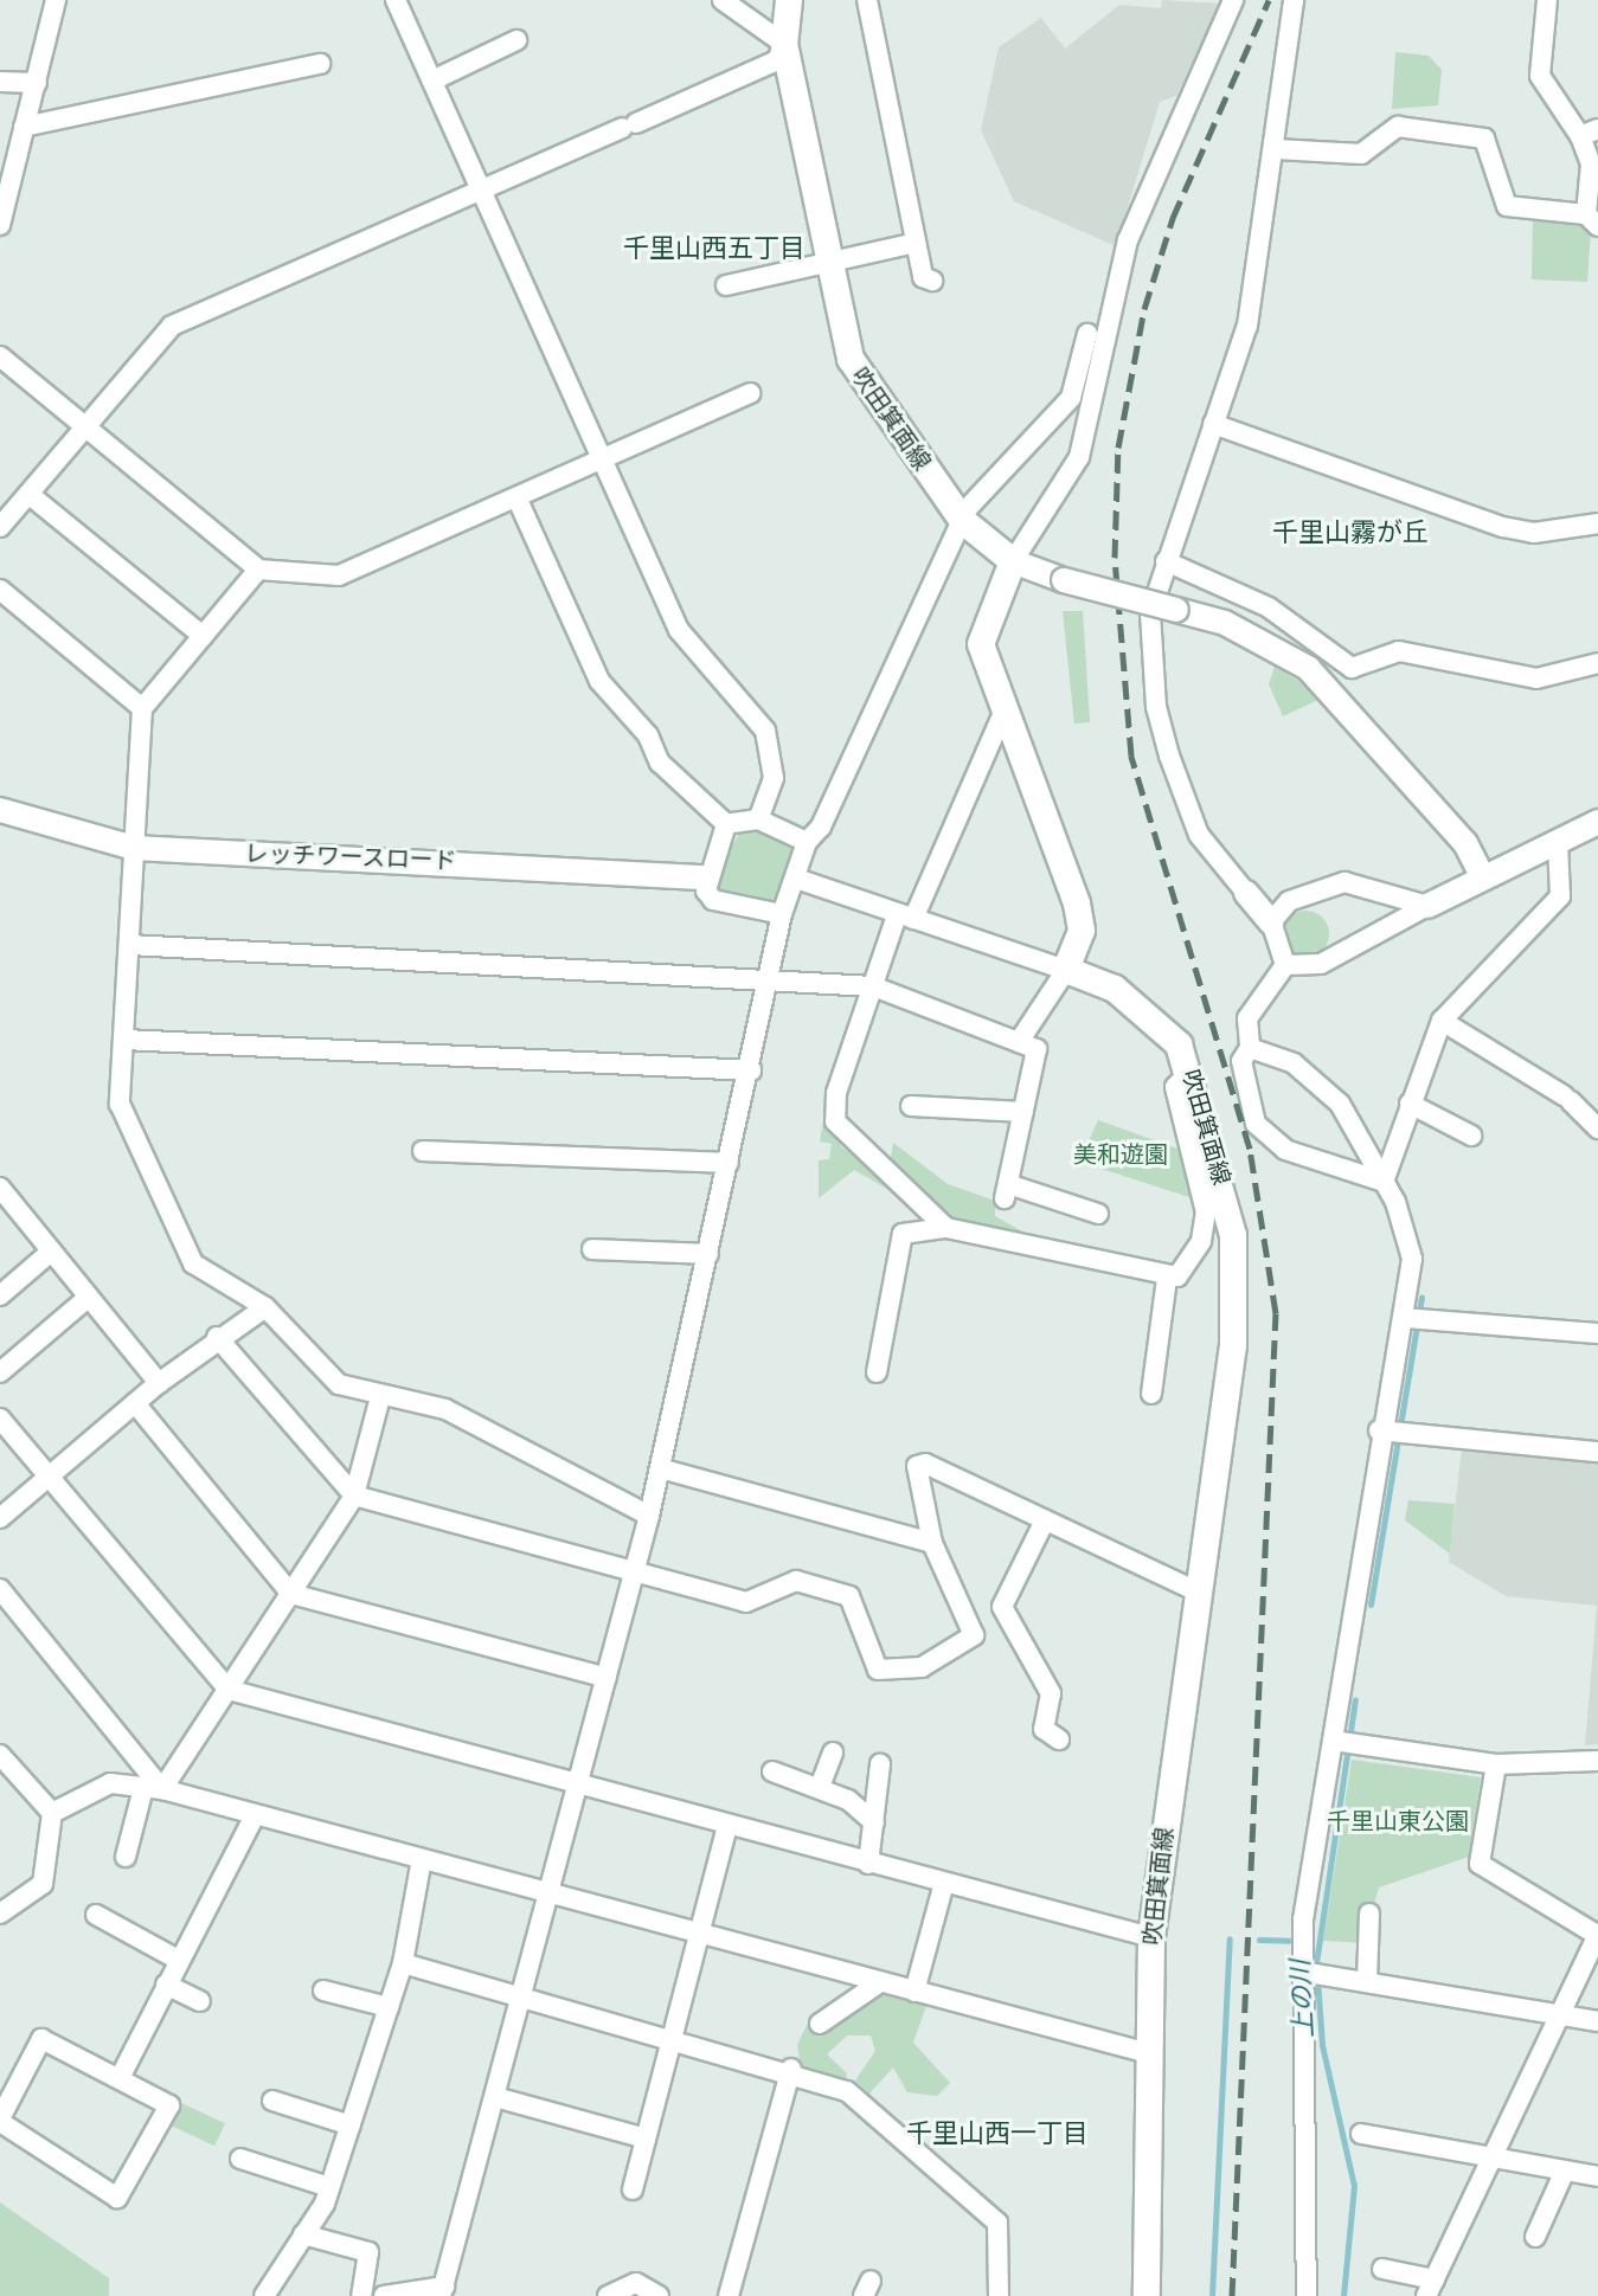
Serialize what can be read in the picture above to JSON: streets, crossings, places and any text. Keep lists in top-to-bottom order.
{
  "streets": {
    "main road": ["吹田箕面線"],
    "street": ["レッチワースロード"]
  },
  "districts": ["千里山西五丁目", "千里山霧が丘", "千里山西一丁目"],
  "water": ["上の川"],
  "parks": ["美和遊園", "千里山東公園"]
}
